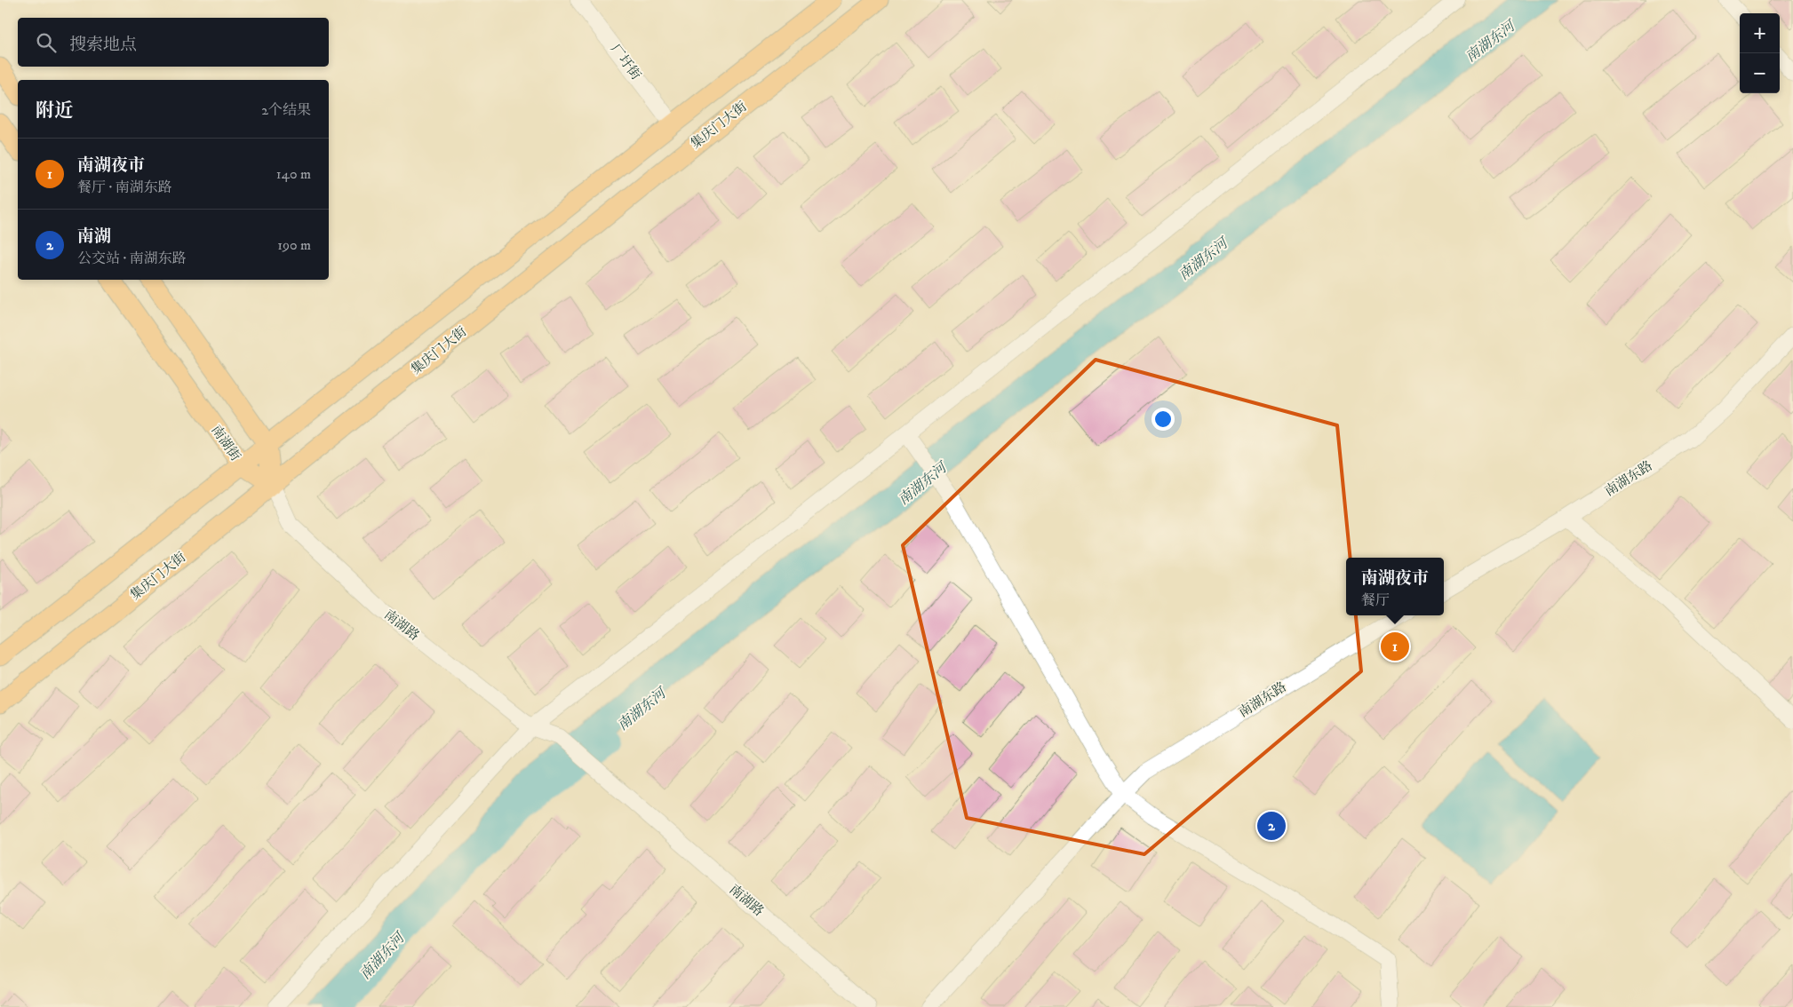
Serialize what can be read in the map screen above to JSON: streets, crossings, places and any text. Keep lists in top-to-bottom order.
{
  "streets": {
    "main road": ["集庆门大街", "南湖街"],
    "street": ["厂圩街", "南湖东路", "南湖路"]
  },
  "crossings": [
    ["集庆门大街", "南湖街"],
    ["集庆门大街", "南湖路"],
    ["南湖街", "南湖路"]
  ],
  "water": ["南湖东河"],
  "page": {
    "map_buttons": ["+", "−"],
    "search": "搜索地点",
    "heading": ["附近", "2个结果"],
    "list": [
      {
        "mark": "1",
        "name": "南湖夜市",
        "note": "餐厅 · 南湖东路",
        "value": "140 m"
      },
      {
        "mark": "2",
        "name": "南湖",
        "note": "公交站 · 南湖东路",
        "value": "190 m"
      }
    ],
    "popup": ["南湖夜市", "餐厅"],
    "pins": ["1", "2"]
  }
}
